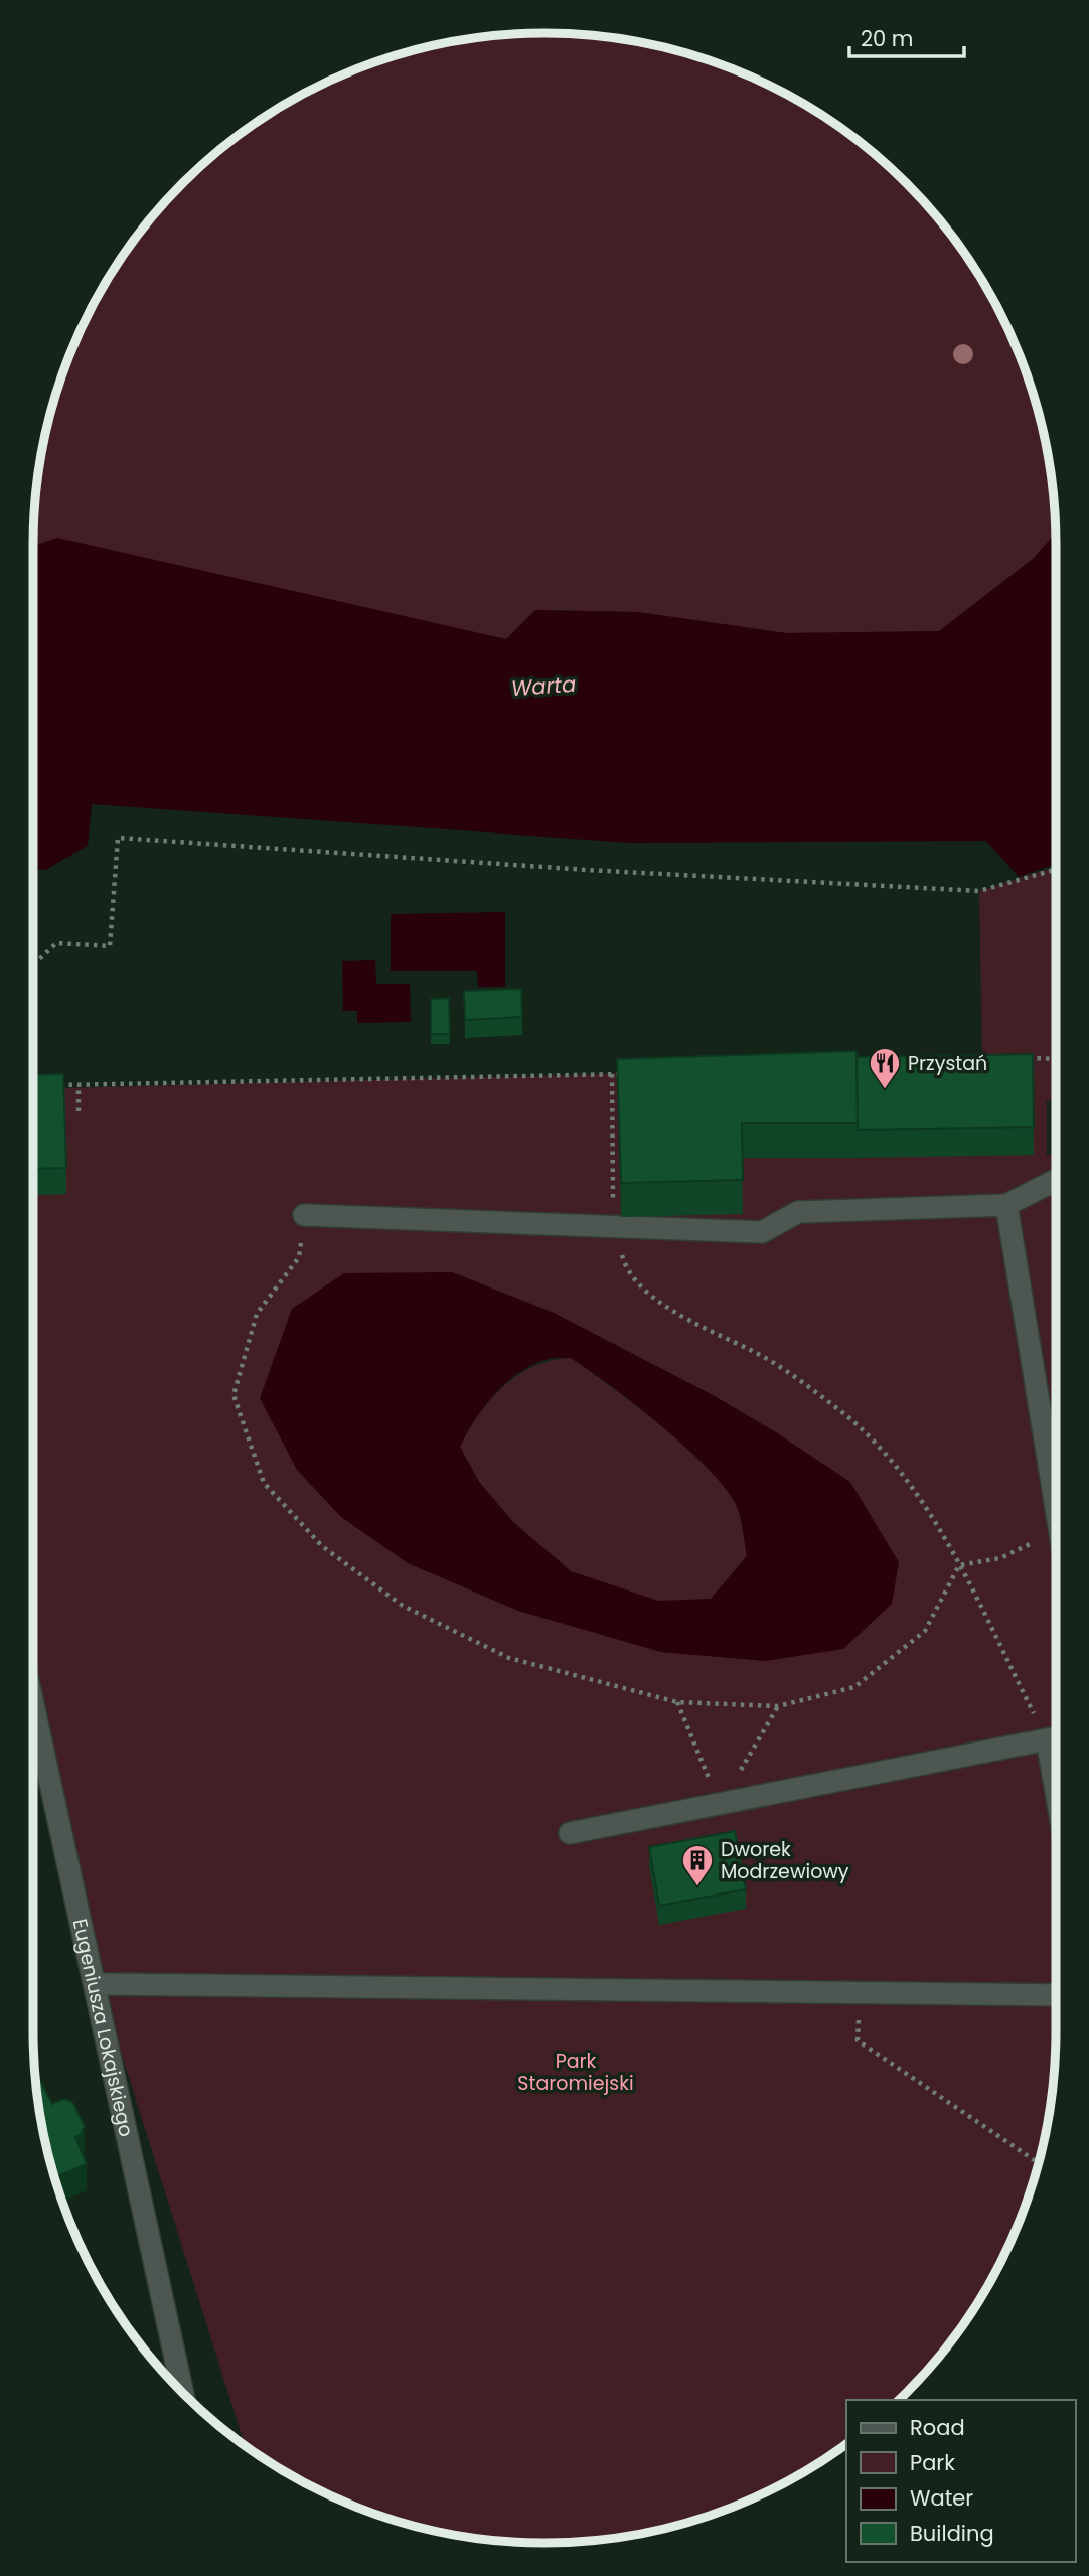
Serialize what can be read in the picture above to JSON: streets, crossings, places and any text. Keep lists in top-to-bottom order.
{
  "streets": {
    "street": ["Eugeniusza Lokajskiego"]
  },
  "water": ["Warta"],
  "parks": ["Park Staromiejski"],
  "places": {
    "restaurant": ["Przystań"],
    "building": ["Dworek Modrzewiowy"]
  },
  "legend": [
    "Road",
    "Park",
    "Water",
    "Building"
  ],
  "scale_bar": "20 m"
}
